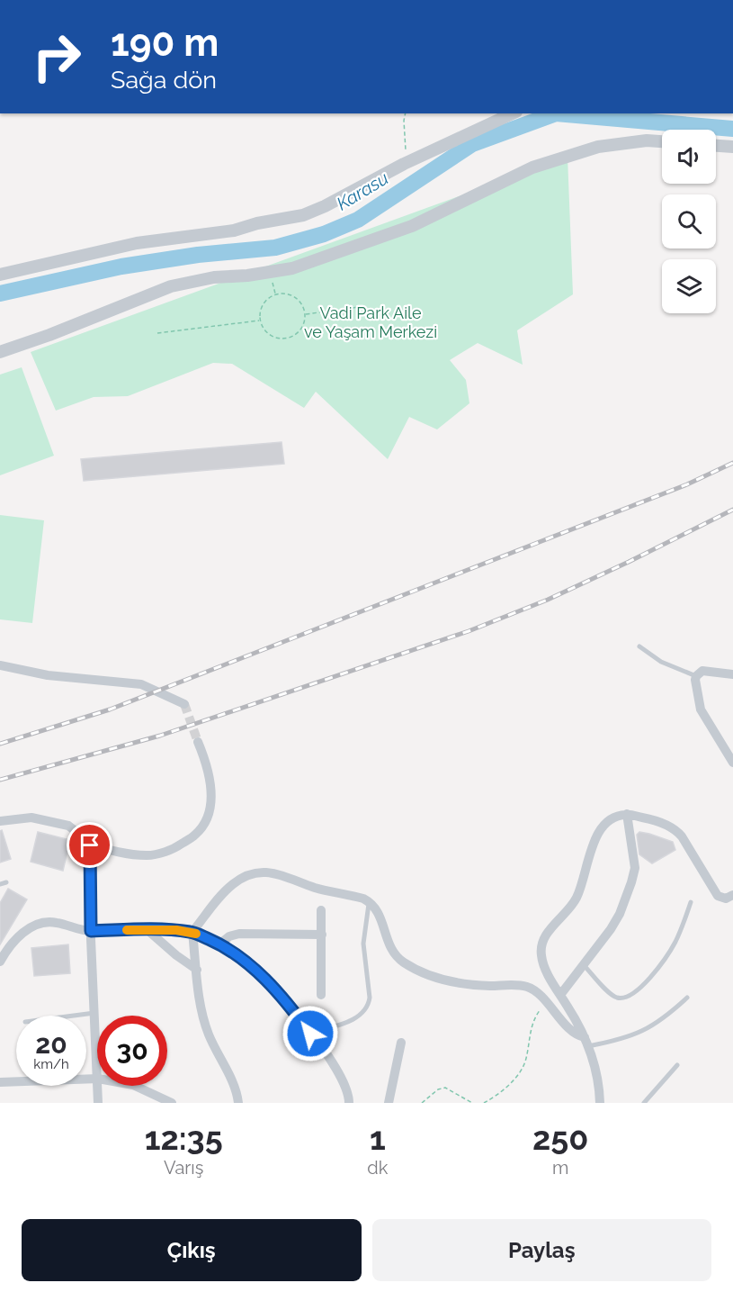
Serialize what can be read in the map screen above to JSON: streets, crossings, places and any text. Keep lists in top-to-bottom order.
{
  "water": ["Karasu"],
  "parks": ["Vadi Park Aile ve Yaşam Merkezi"],
  "page": {
    "turn": ["190 m", "Sağa dön"],
    "speed": "20 km/h",
    "limit": "30",
    "eta": [
      "12:35",
      "Varış",
      "1",
      "dk",
      "250",
      "m"
    ],
    "buttons": ["Çıkış", "Paylaş"]
  }
}
